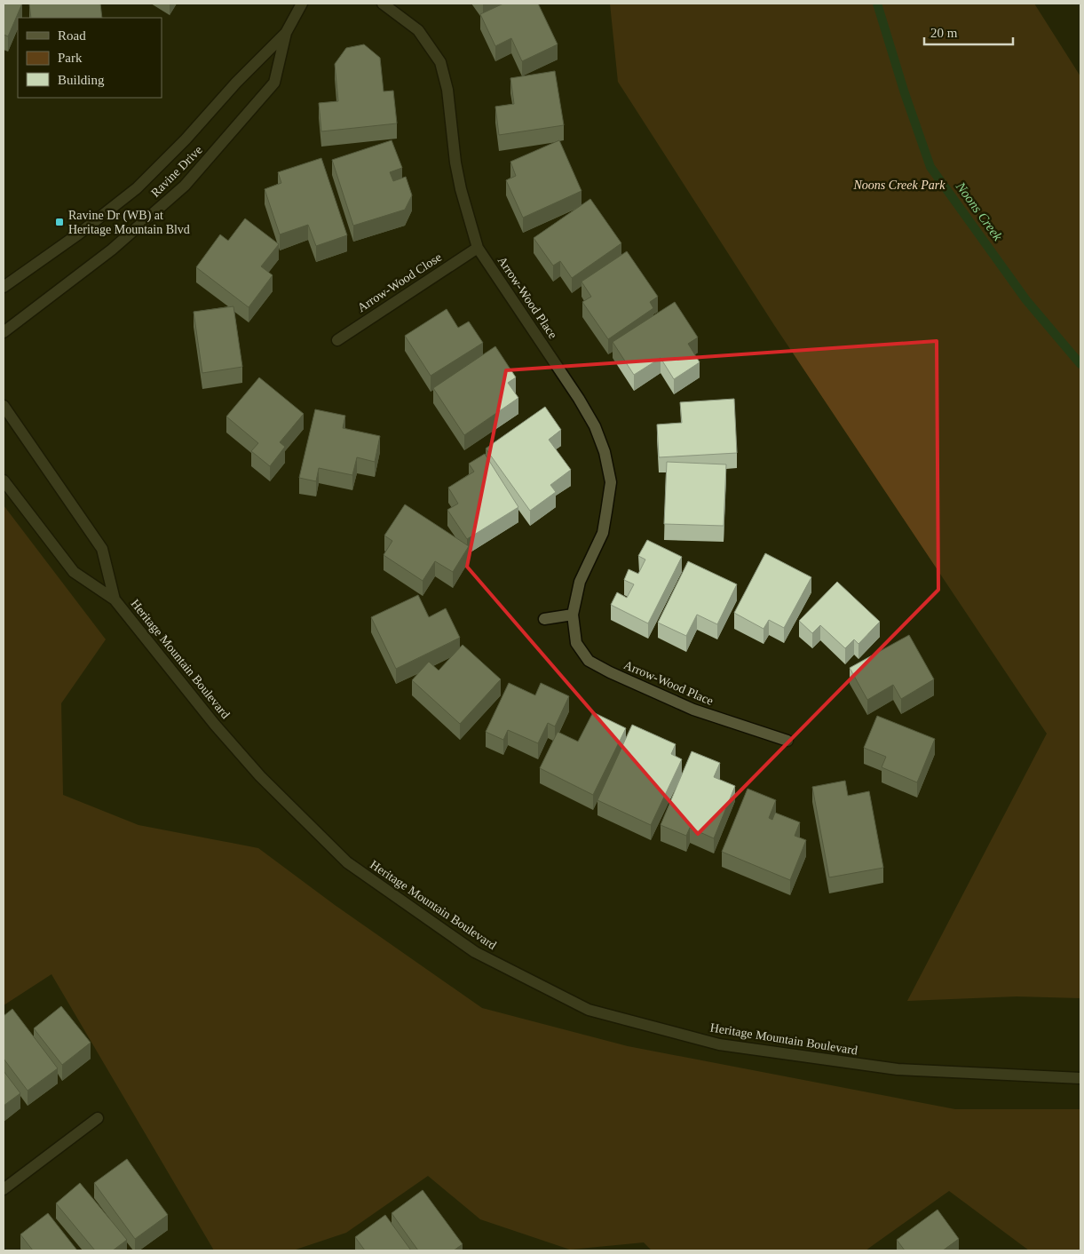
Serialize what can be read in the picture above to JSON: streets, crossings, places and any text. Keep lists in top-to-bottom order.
{
  "streets": {
    "street": [
      "Ravine Drive",
      "Arrow-Wood Close",
      "Arrow-Wood Place",
      "Heritage Mountain Boulevard"
    ]
  },
  "crossings": [
    ["Arrow-Wood Close", "Arrow-Wood Place"]
  ],
  "water": ["Noons Creek"],
  "parks": ["Noons Creek Park"],
  "places": {
    "transit": ["Ravine Dr (WB) at Heritage Mountain Blvd"]
  },
  "legend": ["Road", "Park", "Building"],
  "scale_bar": "20 m"
}
